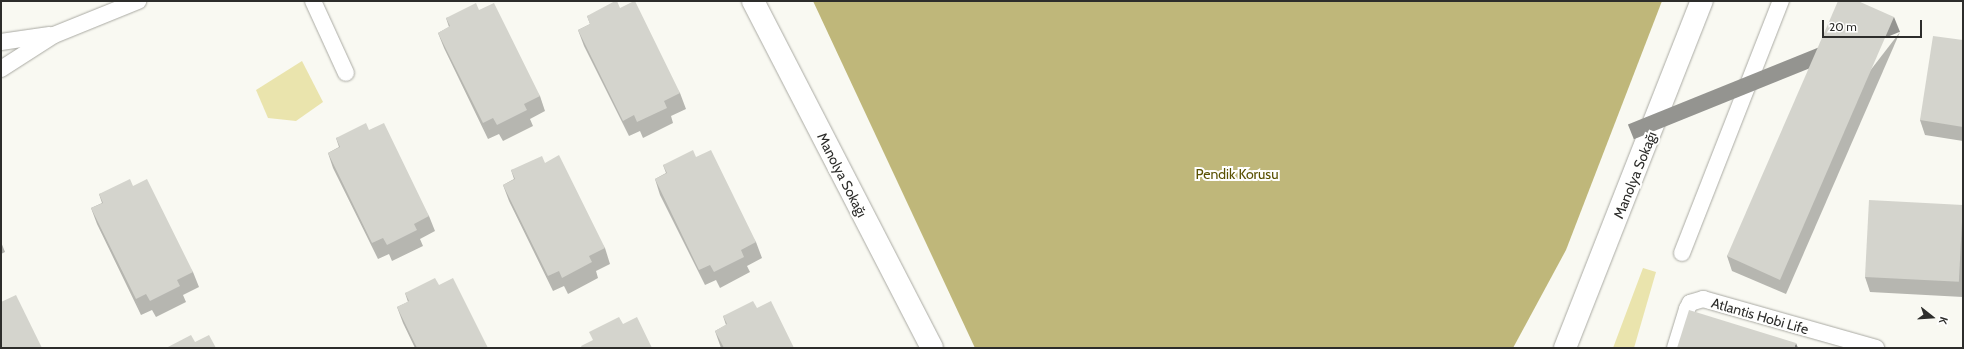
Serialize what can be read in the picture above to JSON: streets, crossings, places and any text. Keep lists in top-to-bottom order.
{
  "streets": {
    "street": ["Manolya Sokağı"],
    "lane": ["Atlantis Hobi Life"]
  },
  "parks": ["Pendik Korusu"],
  "scale_bar": "20 m",
  "north": "right"
}
